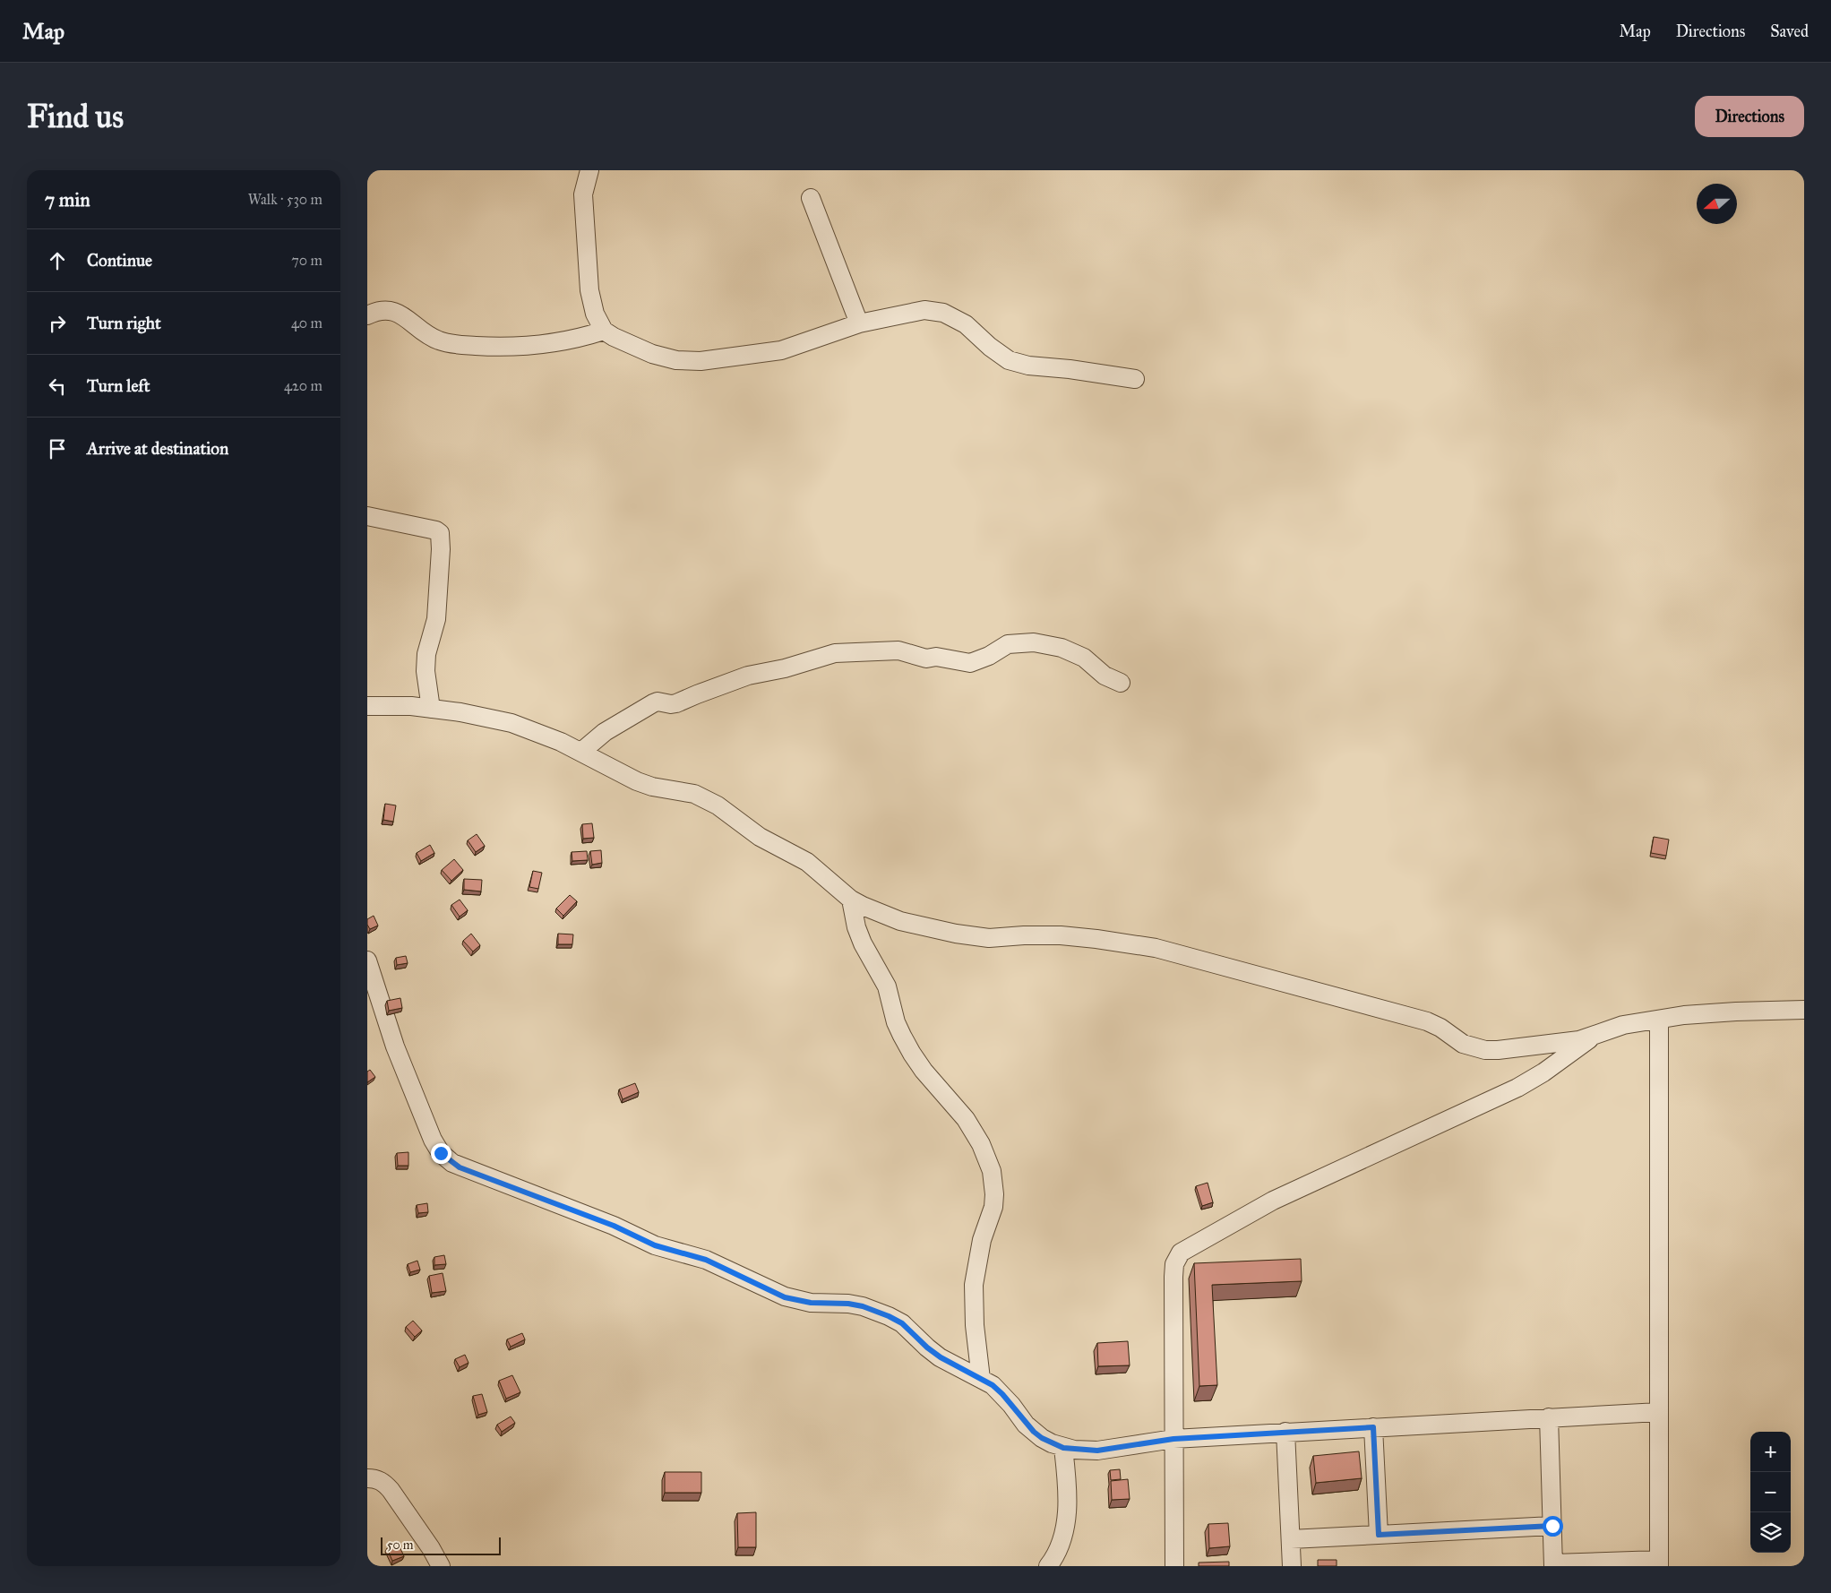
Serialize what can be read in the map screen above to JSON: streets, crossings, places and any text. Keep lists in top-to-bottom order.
{
  "scale_bar": "50 m",
  "north": "left",
  "page": {
    "header": "Map",
    "nav": ["Map", "Directions", "Saved"],
    "buttons": "Directions",
    "title": "Find us",
    "heading": ["7 min", "Walk · 530 m"],
    "list": [
      ["Continue", "70 m"],
      ["Turn right", "40 m"],
      ["Turn left", "420 m"],
      "Arrive at destination"
    ],
    "map_buttons": ["+", "−"],
    "scale": "50 m"
  }
}
